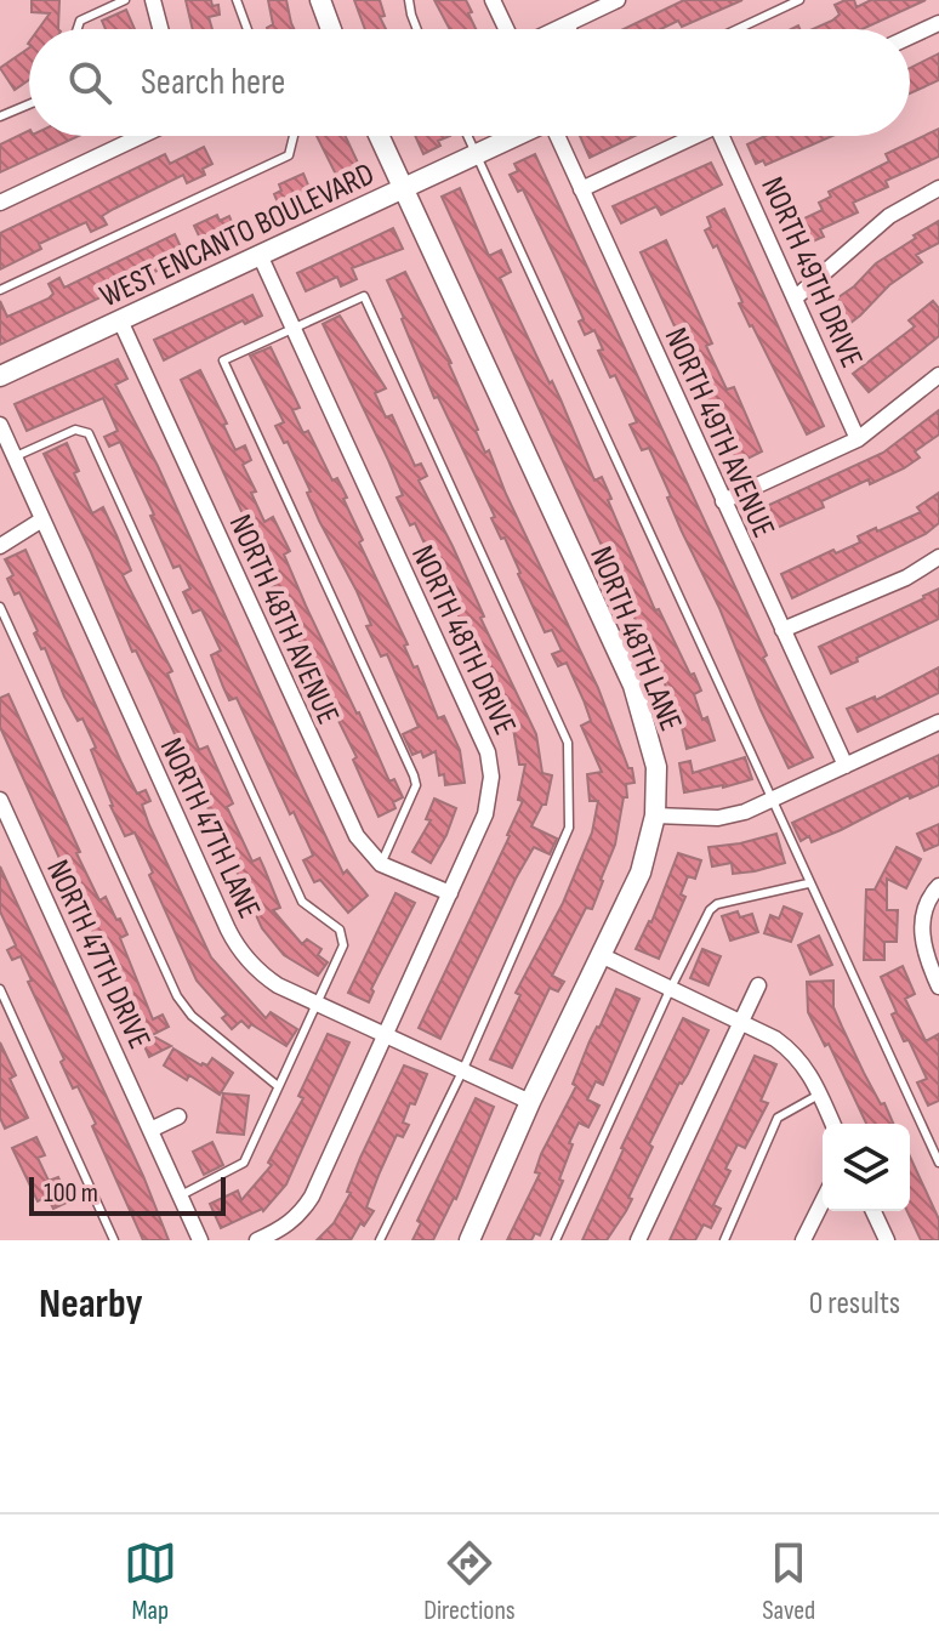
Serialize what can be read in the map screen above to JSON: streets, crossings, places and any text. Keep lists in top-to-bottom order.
{
  "streets": {
    "street": [
      "WEST ENCANTO BOULEVARD",
      "NORTH 49TH DRIVE",
      "NORTH 49TH AVENUE",
      "NORTH 48TH AVENUE",
      "NORTH 48TH LANE",
      "NORTH 48TH DRIVE",
      "NORTH 47TH LANE",
      "NORTH 47TH DRIVE"
    ]
  },
  "crossings": [
    ["WEST ENCANTO BOULEVARD", "NORTH 48TH AVENUE"],
    ["WEST ENCANTO BOULEVARD", "NORTH 48TH LANE"],
    ["WEST ENCANTO BOULEVARD", "NORTH 48TH DRIVE"],
    ["NORTH 48TH AVENUE", "NORTH 48TH DRIVE"],
    ["NORTH 48TH LANE", "NORTH 47TH LANE"],
    ["NORTH 48TH DRIVE", "NORTH 47TH LANE"]
  ],
  "scale_bar": "100 m",
  "page": {
    "search": "Search here",
    "scale": "100 m",
    "heading": ["Nearby", "0 results"],
    "nav": ["Map", "Directions", "Saved"]
  }
}
